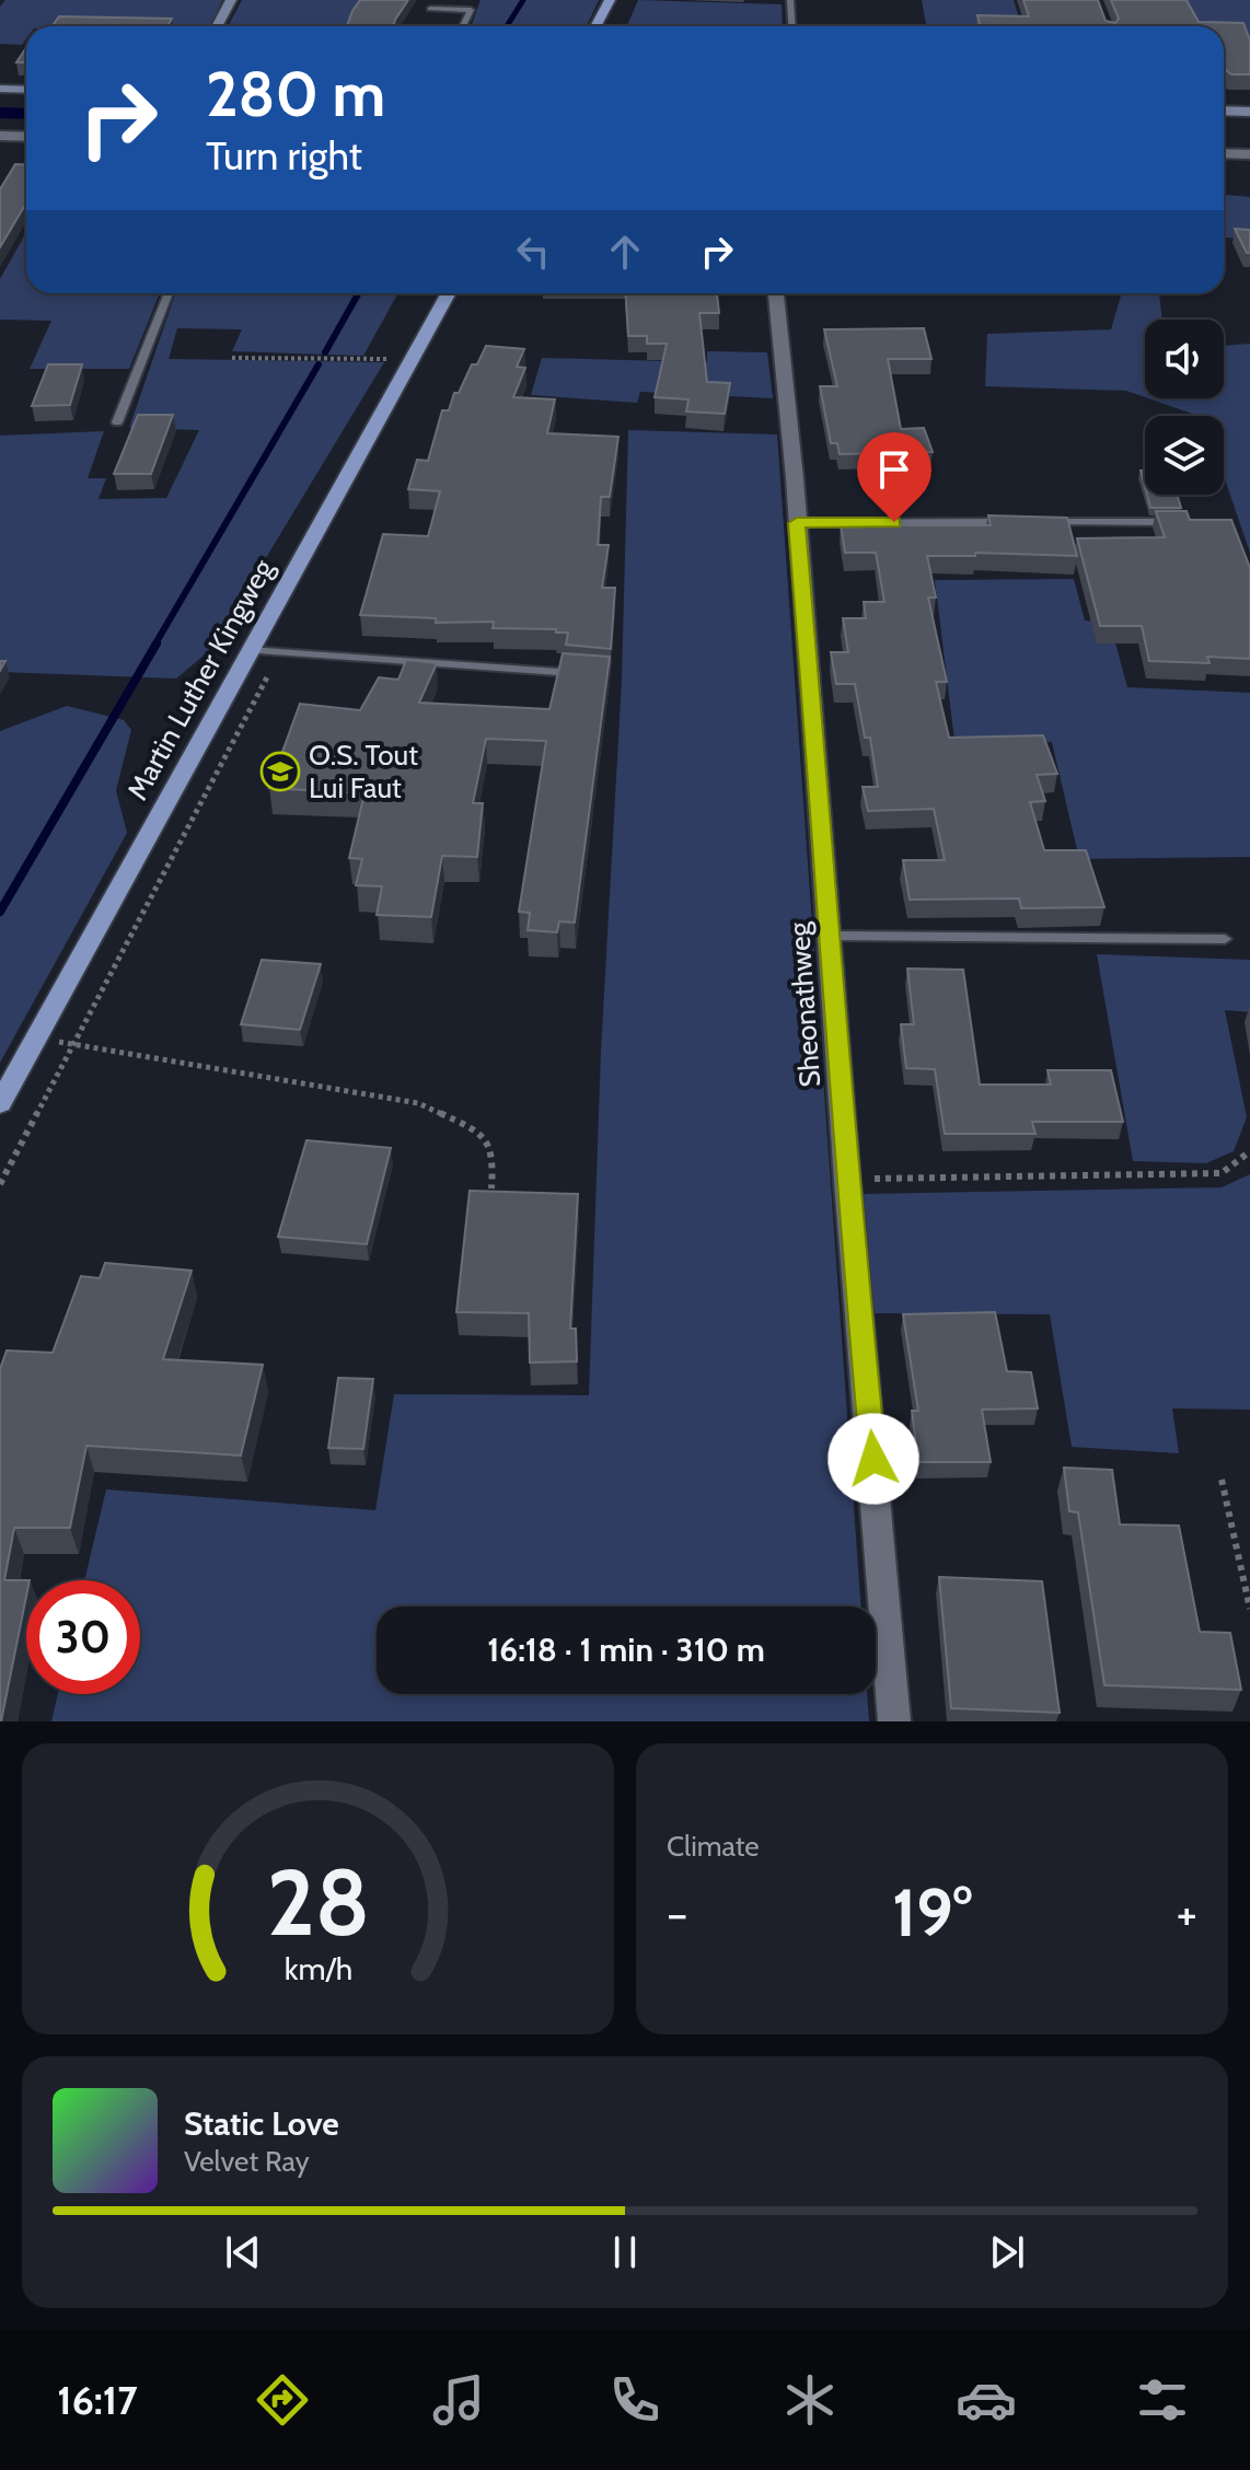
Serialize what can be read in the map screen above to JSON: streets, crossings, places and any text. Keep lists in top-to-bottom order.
{
  "streets": {
    "main road": ["Martin Luther Kingweg"],
    "street": ["Sheonathweg"]
  },
  "places": {
    "school or university": ["O.S. Tout Lui Faut"]
  },
  "page": {
    "turn": ["280 m", "Turn right"],
    "limit": "30",
    "trip": "16:18 · 1 min · 310 m",
    "tile": "Climate",
    "heat": ["−", "19°", "+"],
    "song": ["Static Love", "Velvet Ray"],
    "tabs": "16:17",
    "gauge": ["28", "km/h"]
  }
}
